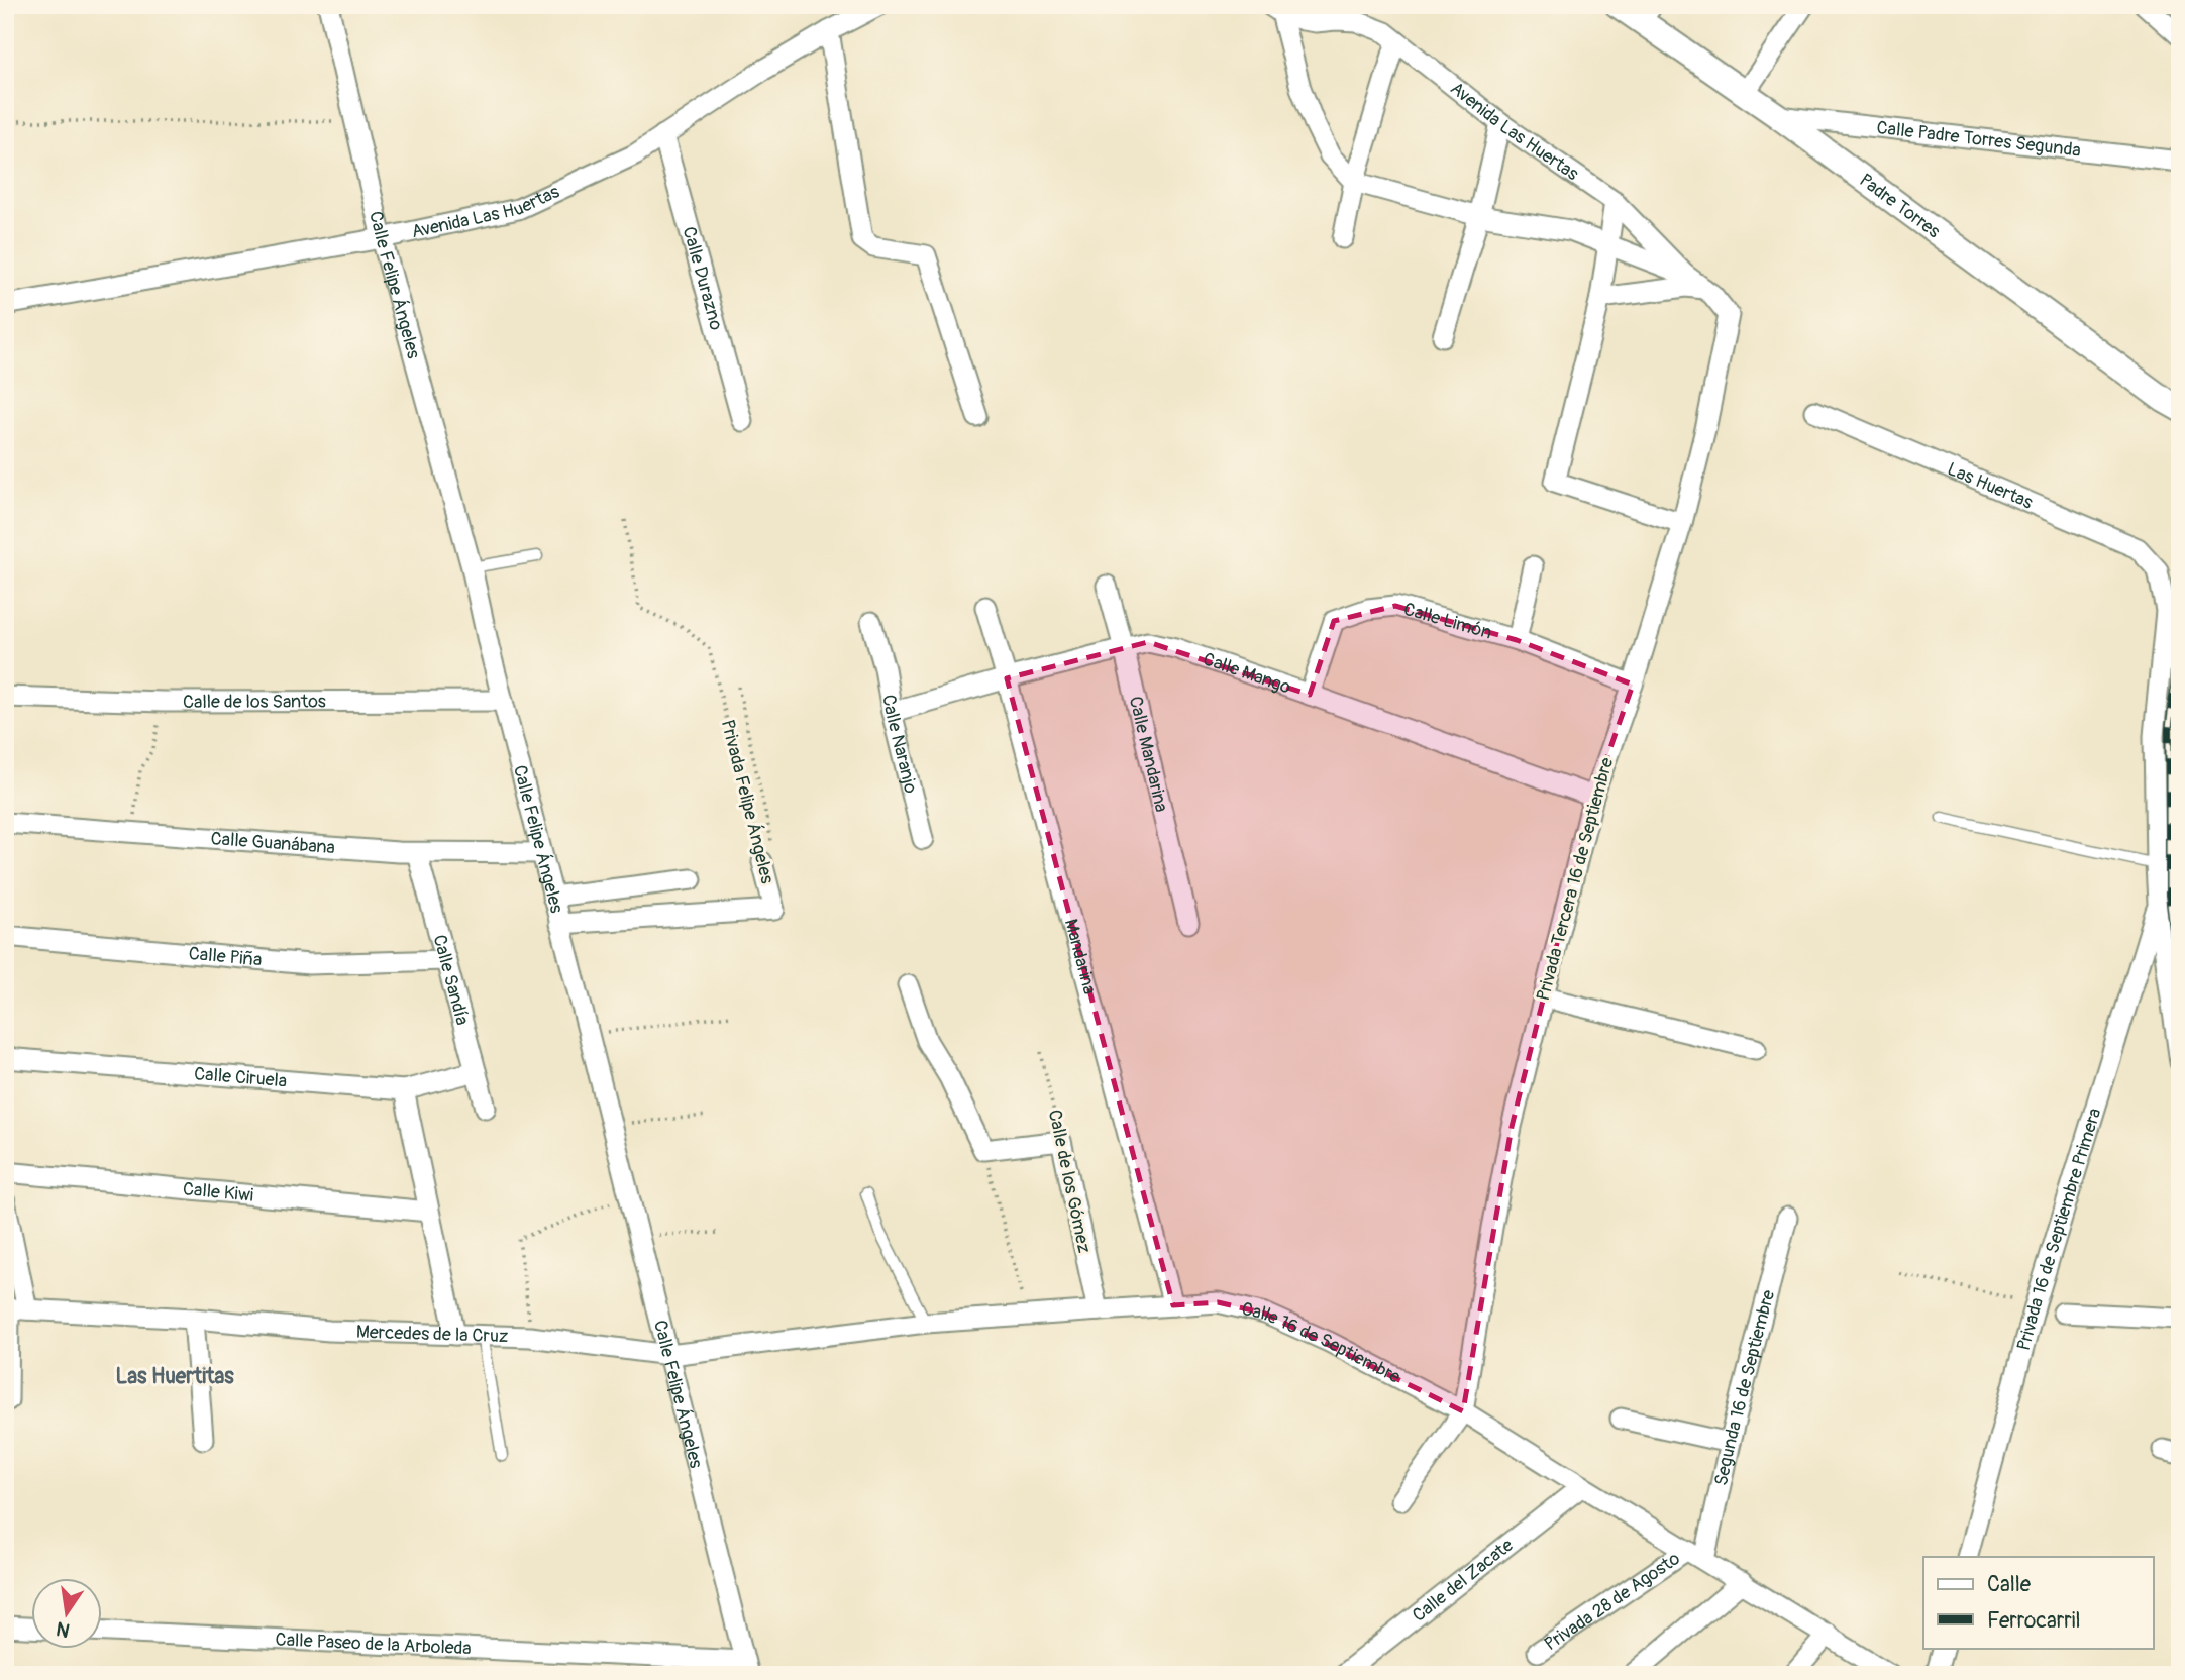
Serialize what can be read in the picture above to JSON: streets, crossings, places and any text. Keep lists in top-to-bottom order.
{
  "streets": {
    "street": [
      "Avenida Las Huertas",
      "Calle Padre Torres Segunda",
      "Padre Torres",
      "Calle Durazno",
      "Calle Felipe Ángeles",
      "Las Huertas",
      "Calle Limón",
      "Calle Mango",
      "Calle de los Santos",
      "Calle Naranjo",
      "Calle Mandarina",
      "Privada Felipe Ángeles",
      "Calle Guanábana",
      "Privada Tercera 16 de Septiembre",
      "Calle Piña",
      "Mandarina",
      "Calle Sandía",
      "Calle Ciruela",
      "Calle de los Gómez",
      "Calle Kiwi",
      "Privada 16 de Septiembre Primera",
      "Mercedes de la Cruz",
      "Calle 16 de Septiembre",
      "Segunda 16 de Septiembre",
      "Calle del Zacate",
      "Privada 28 de Agosto",
      "Calle Paseo de la Arboleda"
    ]
  },
  "crossings": [
    ["Avenida Las Huertas", "Calle Durazno"],
    ["Avenida Las Huertas", "Calle Felipe Ángeles"],
    ["Avenida Las Huertas", "Privada Tercera 16 de Septiembre"],
    ["Calle Padre Torres Segunda", "Padre Torres"],
    ["Calle Felipe Ángeles", "Calle de los Santos"],
    ["Calle Felipe Ángeles", "Privada Felipe Ángeles"],
    ["Calle Felipe Ángeles", "Calle Guanábana"],
    ["Calle Felipe Ángeles", "Mercedes de la Cruz"],
    ["Calle Felipe Ángeles", "Calle 16 de Septiembre"],
    ["Calle Felipe Ángeles", "Calle Paseo de la Arboleda"],
    ["Calle Limón", "Calle Mango"],
    ["Calle Limón", "Privada Tercera 16 de Septiembre"],
    ["Calle Mango", "Calle Naranjo"],
    ["Calle Mango", "Calle Mandarina"],
    ["Calle Mango", "Privada Tercera 16 de Septiembre"],
    ["Calle Mango", "Mandarina"],
    ["Calle Guanábana", "Calle Sandía"],
    ["Privada Tercera 16 de Septiembre", "Calle 16 de Septiembre"],
    ["Calle Piña", "Calle Sandía"],
    ["Mandarina", "Calle 16 de Septiembre"],
    ["Calle Sandía", "Calle Ciruela"],
    ["Calle de los Gómez", "Calle 16 de Septiembre"],
    ["Mercedes de la Cruz", "Calle 16 de Septiembre"],
    ["Calle 16 de Septiembre", "Segunda 16 de Septiembre"],
    ["Calle 16 de Septiembre", "Calle del Zacate"],
    ["Calle 16 de Septiembre", "Privada 28 de Agosto"]
  ],
  "districts": ["Las Huertitas"],
  "legend": ["Calle", "Ferrocarril"],
  "north": "bottom"
}
